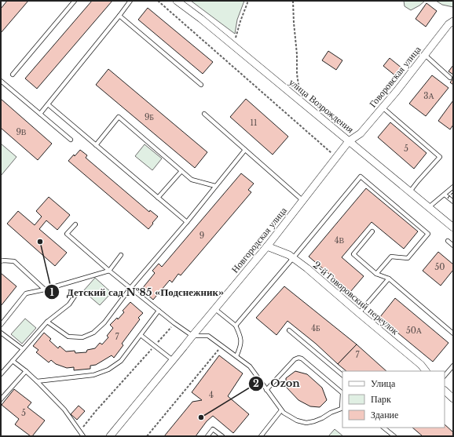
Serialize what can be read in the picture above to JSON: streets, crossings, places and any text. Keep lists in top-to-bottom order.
{
  "streets": {
    "street": [
      "Говоровская улица",
      "улица Возрождения",
      "Новгородская улица",
      "2-й Говоровский переулок"
    ]
  },
  "crossings": [
    ["Говоровская улица", "улица Возрождения"],
    ["Говоровская улица", "Новгородская улица"],
    ["улица Возрождения", "Новгородская улица"],
    ["Новгородская улица", "2-й Говоровский переулок"]
  ],
  "places": ["Детский сад №85 «Подснежник»", "Ozon"],
  "house_numbers": [
    "3А",
    "9Б",
    "11",
    "9В",
    "5",
    "9",
    "4В",
    "50",
    "4Б",
    "50А",
    "7",
    "7",
    "4",
    "5"
  ],
  "legend": ["Улица", "Парк", "Здание"]
}
